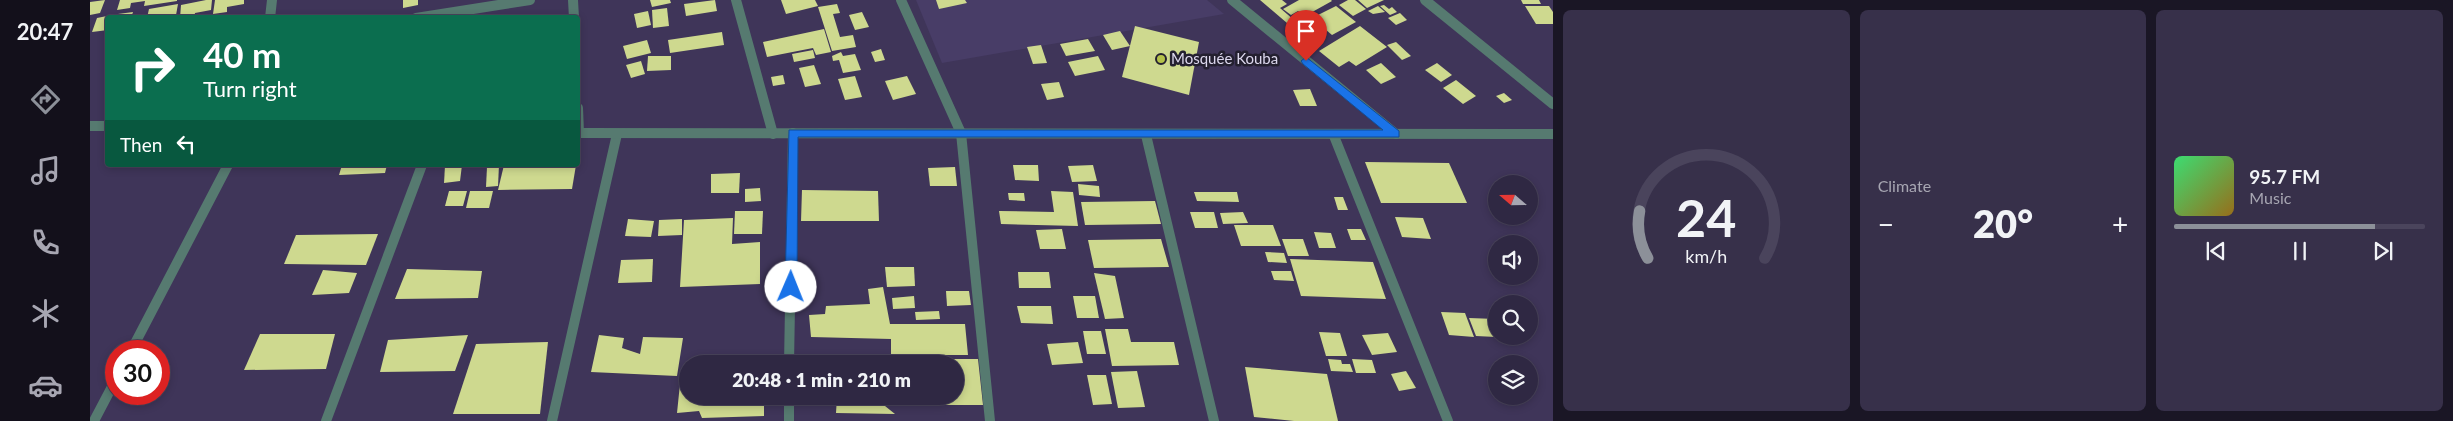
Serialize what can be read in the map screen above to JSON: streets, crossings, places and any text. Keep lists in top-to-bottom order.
{
  "places": ["Mosquée Kouba"],
  "north": "left",
  "page": {
    "tabs": "20:47",
    "tile": "Climate",
    "turn": ["40 m", "Turn right"],
    "then": "Then",
    "song": ["95.7 FM", "Music"],
    "heat": ["−", "20°", "+"],
    "limit": "30",
    "trip": "20:48 · 1 min · 210 m",
    "gauge": ["24", "km/h"]
  }
}
